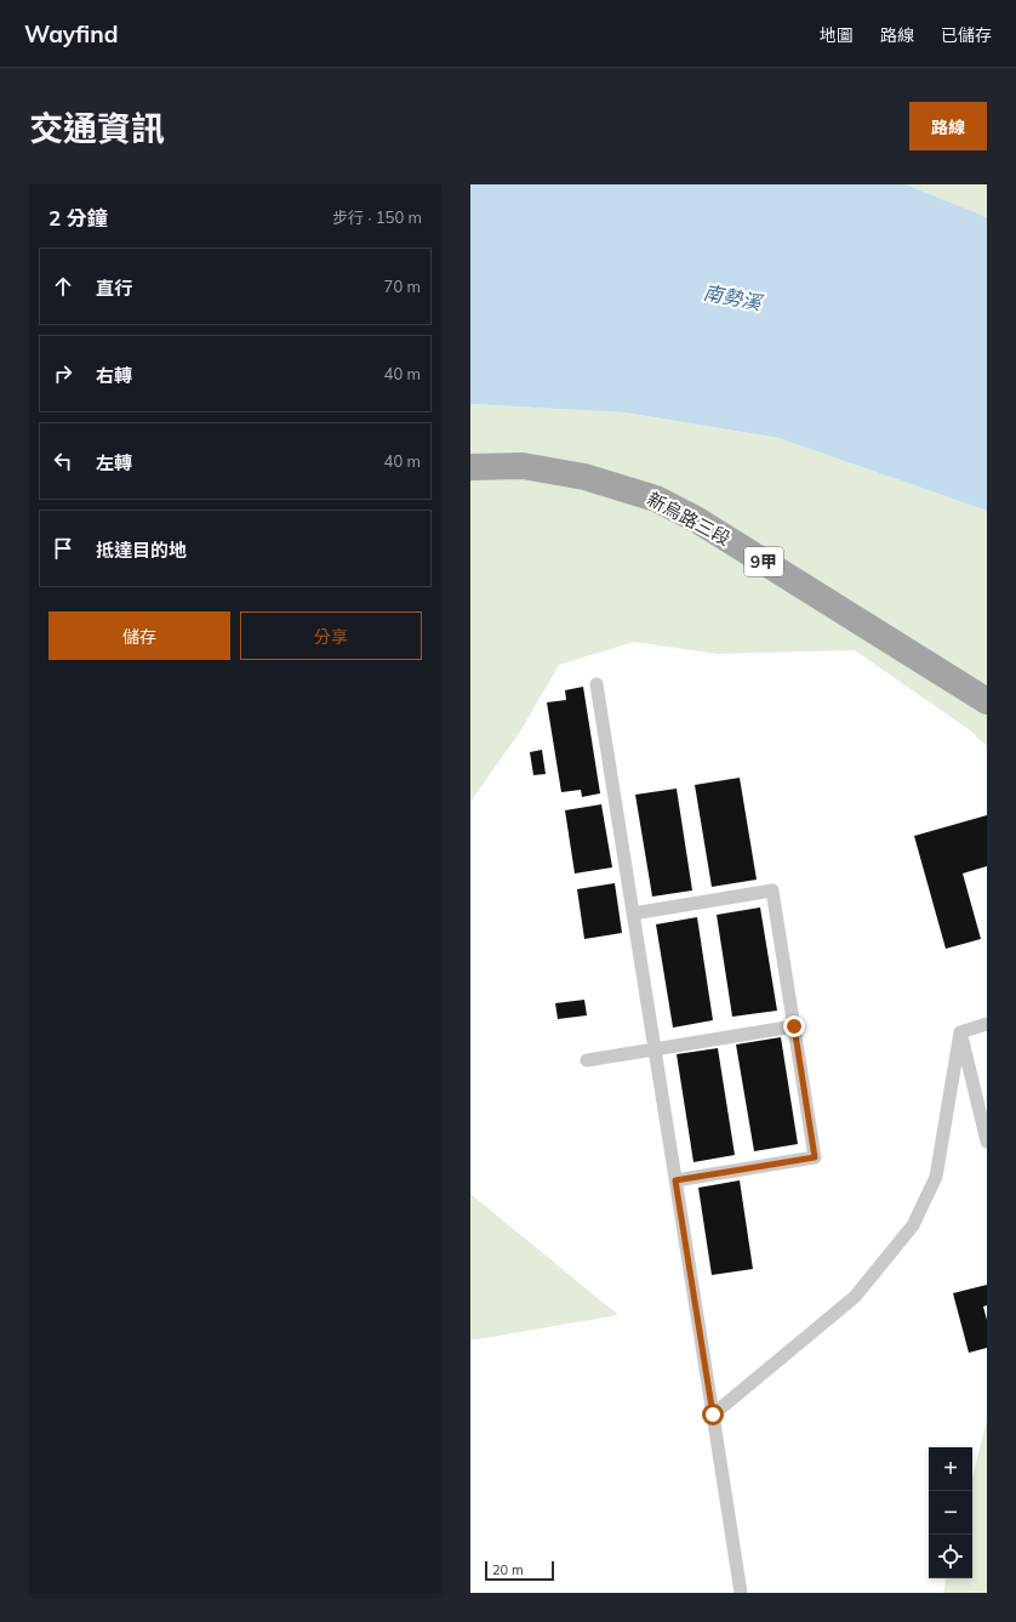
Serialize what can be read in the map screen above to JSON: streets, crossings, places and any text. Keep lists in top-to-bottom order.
{
  "streets": {
    "main road": ["新烏路三段", "9甲"]
  },
  "water": ["南勢溪"],
  "scale_bar": "20 m",
  "page": {
    "header": "Wayfind",
    "nav": ["地圖", "路線", "已儲存"],
    "title": "交通資訊",
    "buttons": [
      "路線",
      ["儲存", "分享"]
    ],
    "heading": ["2 分鐘", "步行 · 150 m"],
    "list": [
      ["直行", "70 m"],
      ["右轉", "40 m"],
      ["左轉", "40 m"],
      "抵達目的地"
    ],
    "map_buttons": ["+", "−"],
    "scale": "20 m"
  }
}
